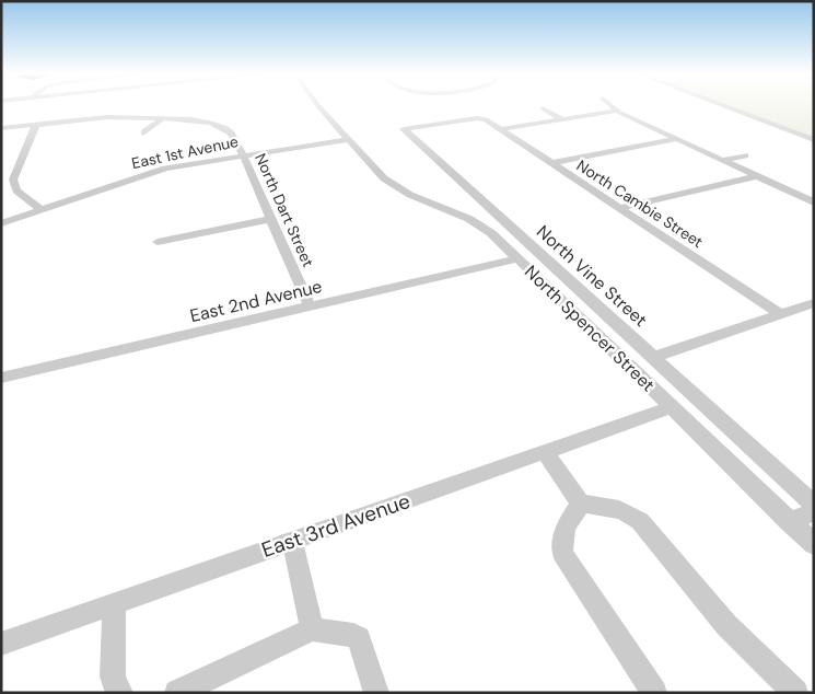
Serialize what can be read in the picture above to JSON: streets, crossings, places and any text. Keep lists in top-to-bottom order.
{
  "streets": {
    "street": [
      "East 1st Avenue",
      "North Cambie Street",
      "North Dart Street",
      "North Vine Street",
      "East 2nd Avenue",
      "North Spencer Street",
      "East 3rd Avenue"
    ]
  },
  "crossings": [
    ["East 1st Avenue", "North Dart Street"],
    ["East 1st Avenue", "North Spencer Street"],
    ["North Cambie Street", "North Vine Street"],
    ["North Dart Street", "East 2nd Avenue"],
    ["East 2nd Avenue", "North Spencer Street"],
    ["North Spencer Street", "East 3rd Avenue"]
  ]
}
